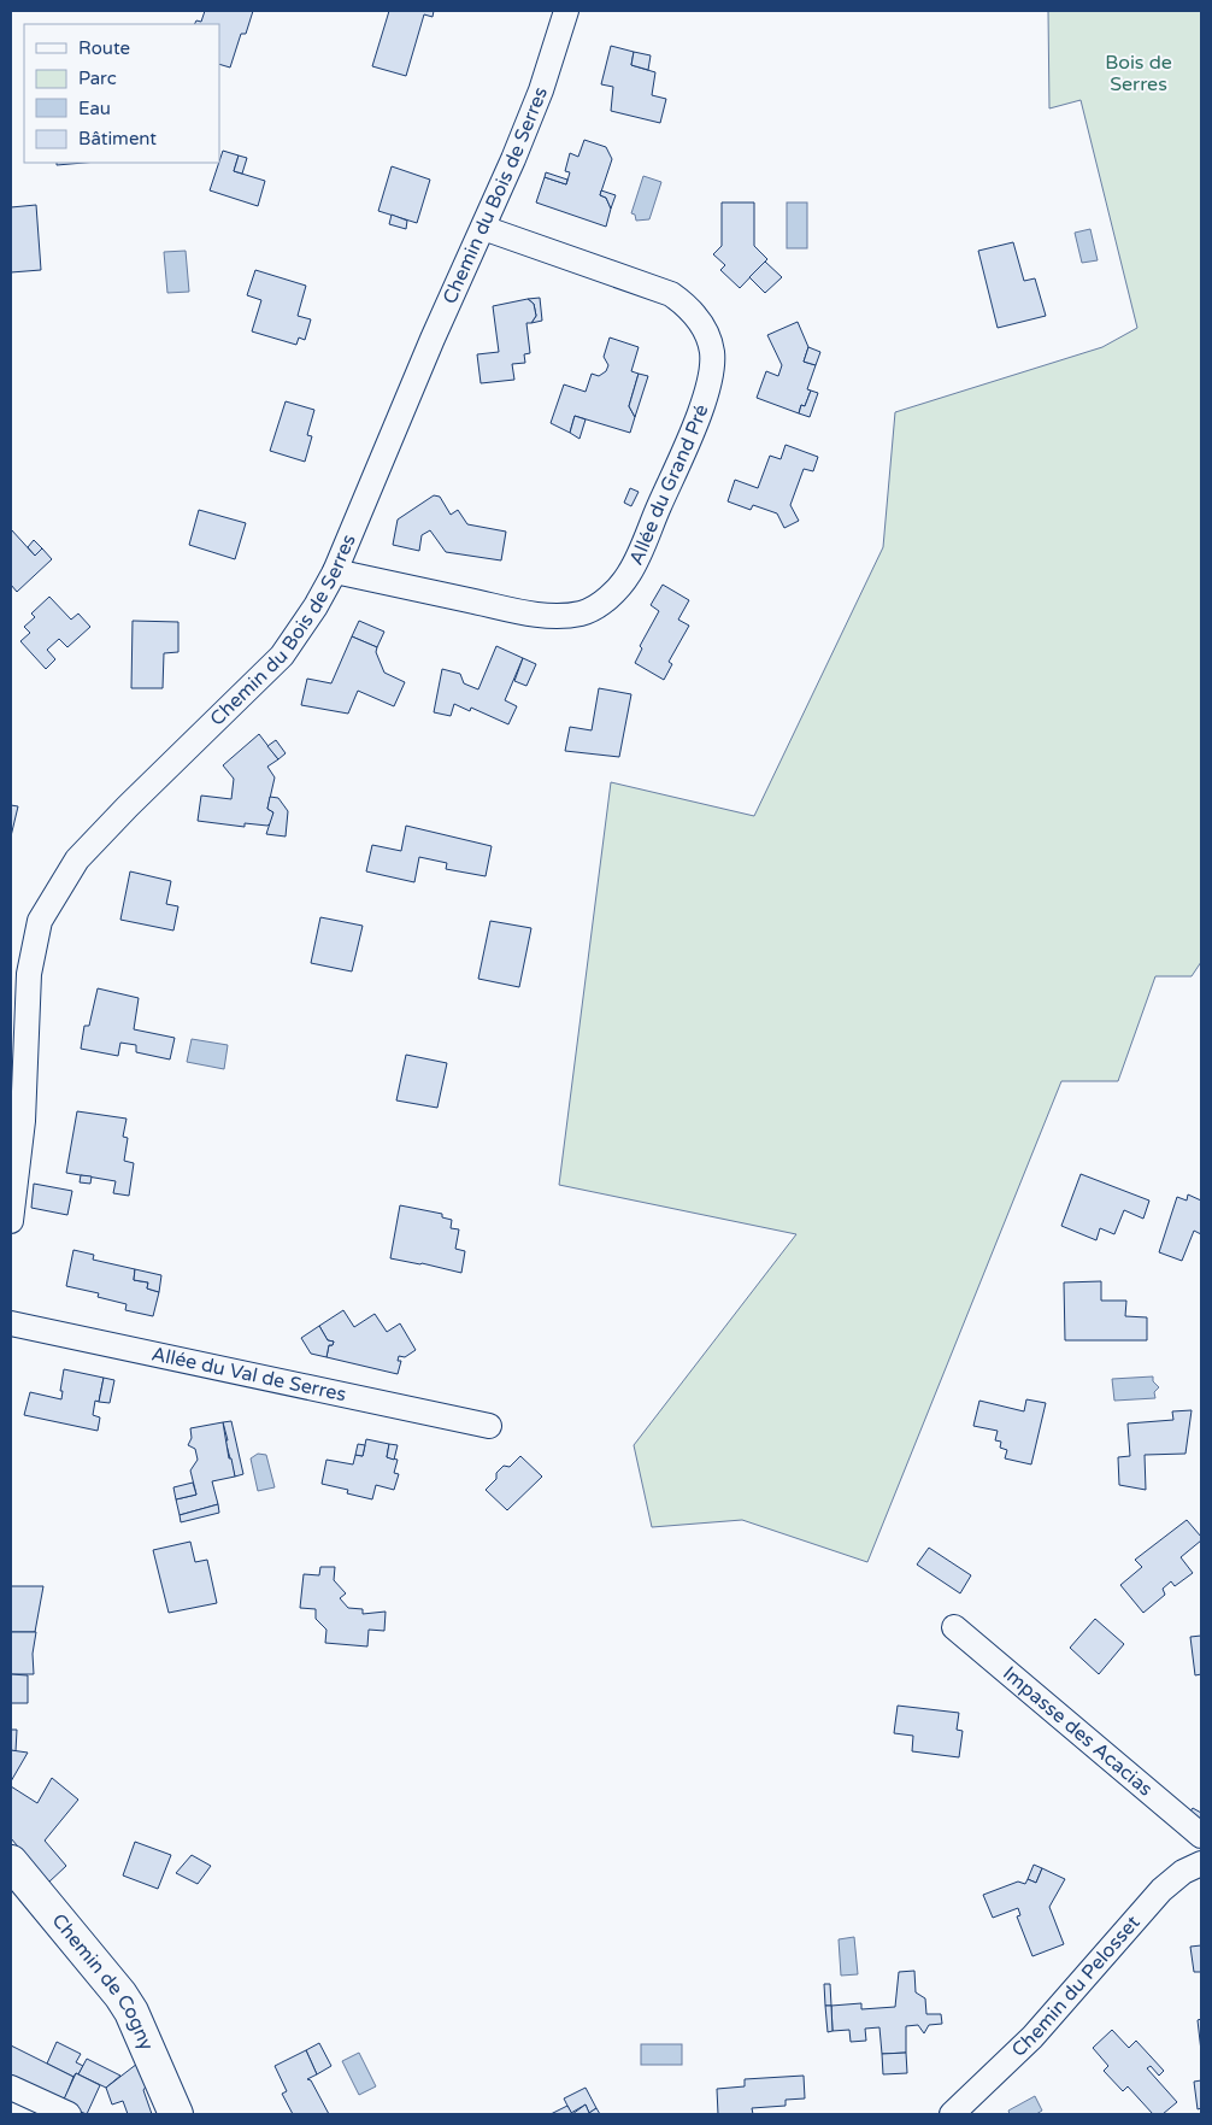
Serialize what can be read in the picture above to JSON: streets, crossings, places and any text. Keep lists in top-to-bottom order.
{
  "streets": {
    "street": [
      "Chemin du Bois de Serres",
      "Allée du Grand Pré",
      "Allée du Val de Serres",
      "Impasse des Acacias",
      "Chemin de Cogny",
      "Chemin du Pelosset"
    ]
  },
  "crossings": [
    ["Chemin du Bois de Serres", "Allée du Grand Pré"]
  ],
  "parks": ["Bois de Serres"],
  "legend": [
    "Route",
    "Parc",
    "Eau",
    "Bâtiment"
  ]
}
